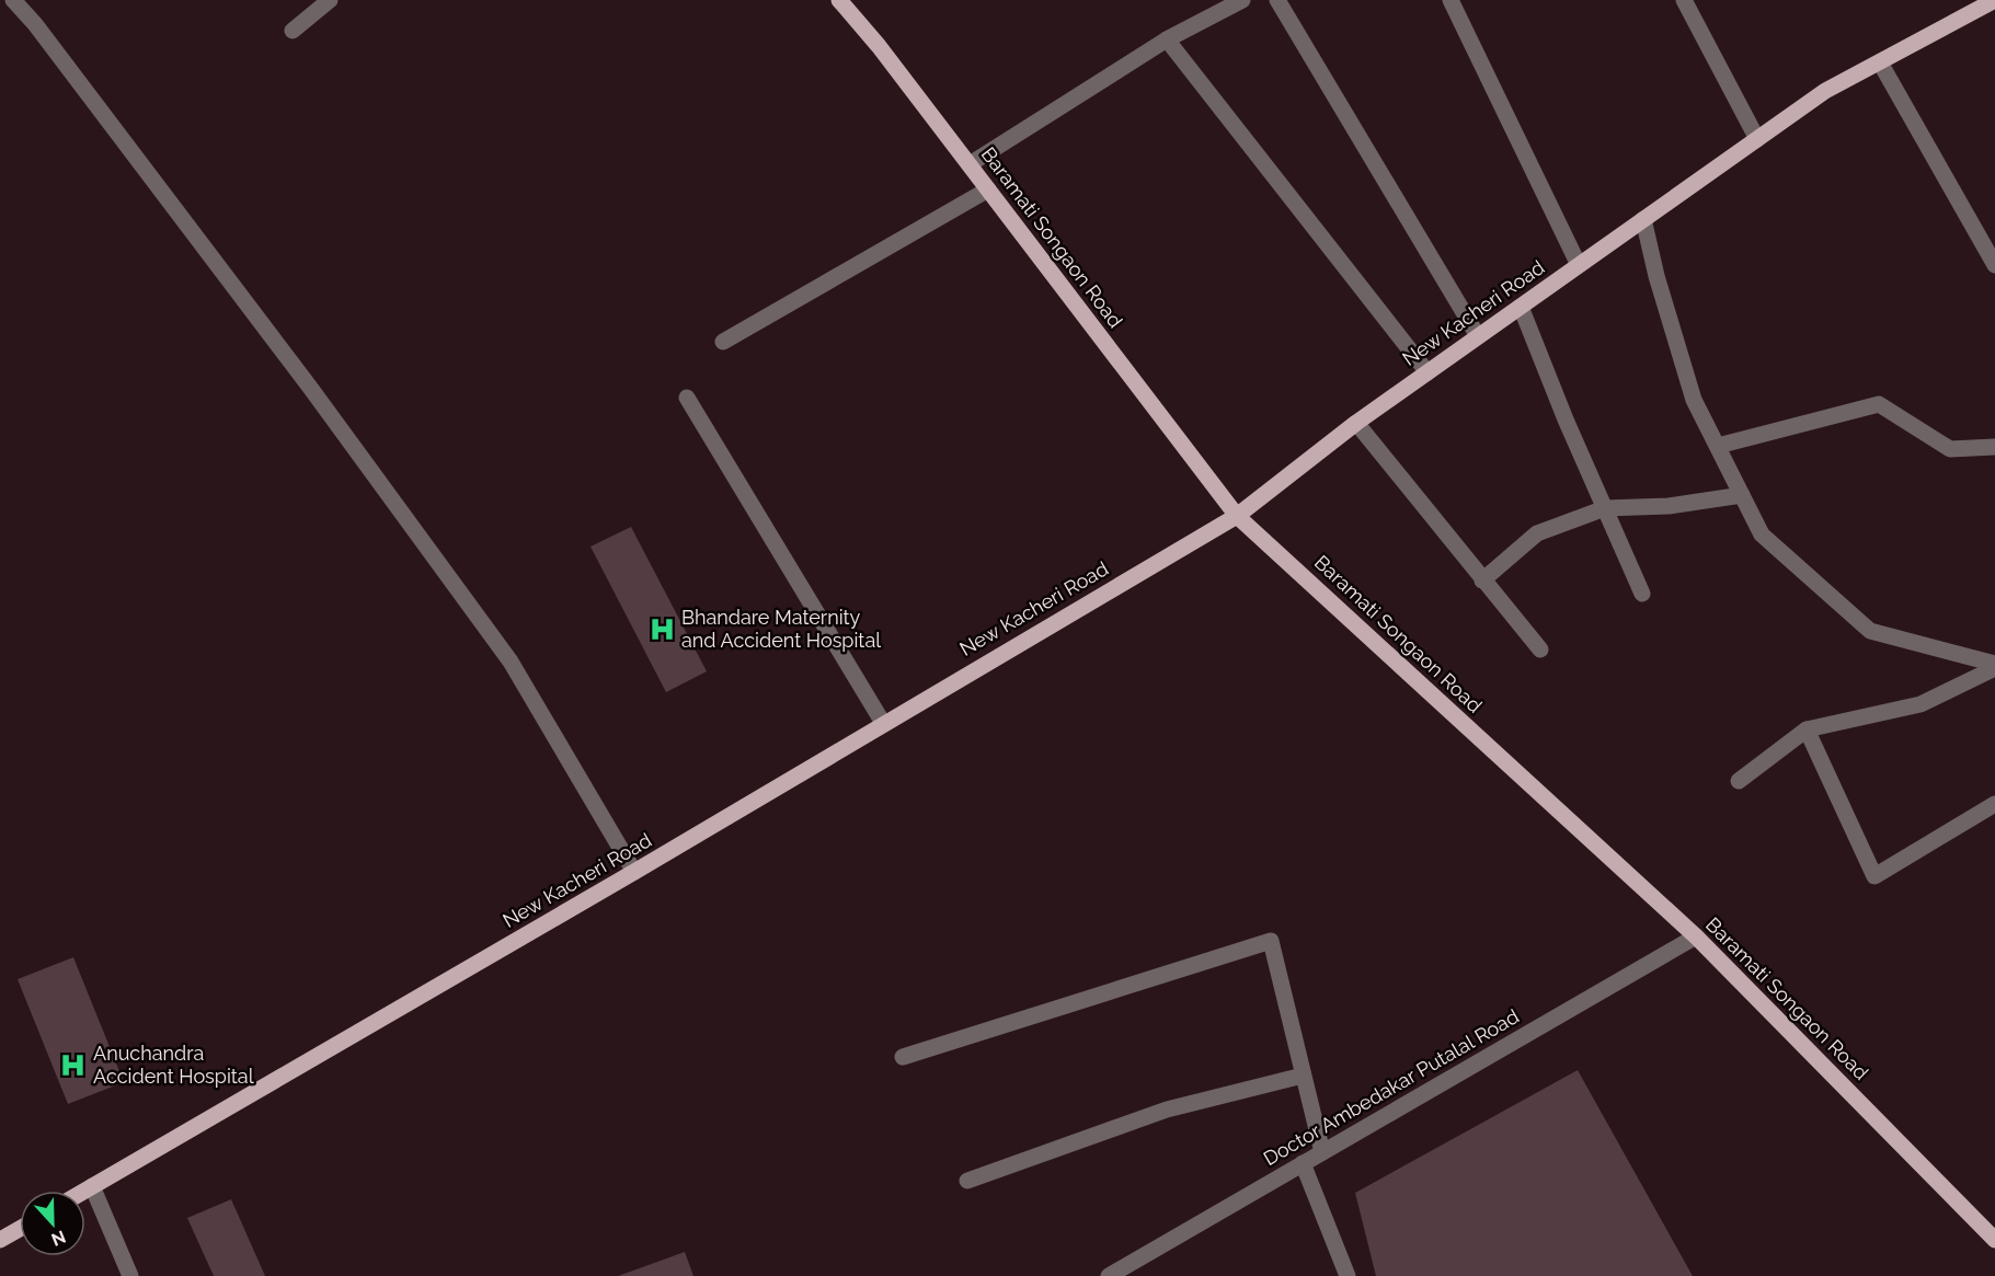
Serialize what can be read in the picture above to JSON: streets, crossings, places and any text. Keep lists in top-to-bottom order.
{
  "streets": {
    "main road": ["Baramati Songaon Road", "New Kacheri Road"],
    "street": ["Doctor Ambedakar Putalal Road"]
  },
  "crossings": [
    ["Baramati Songaon Road", "New Kacheri Road"],
    ["Baramati Songaon Road", "Doctor Ambedakar Putalal Road"]
  ],
  "places": {
    "hospital": ["Bhandare Maternity and Accident Hospital", "Anuchandra Accident Hospital"]
  },
  "north": "bottom"
}
